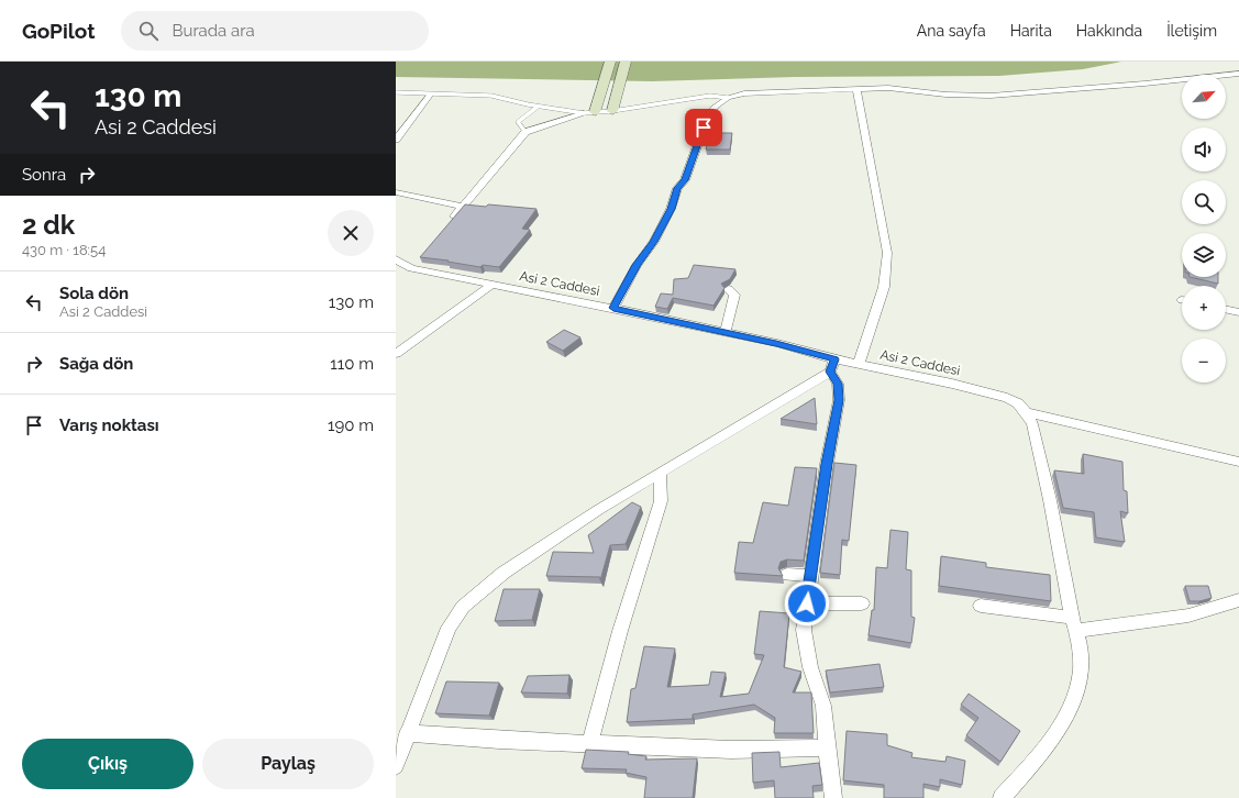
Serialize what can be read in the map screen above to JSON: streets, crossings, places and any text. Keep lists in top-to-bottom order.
{
  "streets": {
    "street": ["Asi 2 Caddesi"]
  },
  "north": "top right",
  "page": {
    "header": "GoPilot",
    "search": "Burada ara",
    "nav": [
      "Ana sayfa",
      "Harita",
      "Hakkında",
      "İletişim"
    ],
    "turn": ["130 m", "Asi 2 Caddesi"],
    "map_buttons": ["+", "−"],
    "then": "Sonra",
    "heading": ["2 dk", "430 m · 18:54"],
    "list": [
      {
        "name": "Sola dön",
        "note": "Asi 2 Caddesi",
        "value": "130 m"
      },
      {
        "name": "Sağa dön",
        "value": "110 m"
      },
      {
        "name": "Varış noktası",
        "value": "190 m"
      }
    ],
    "buttons": ["Çıkış", "Paylaş"]
  }
}
